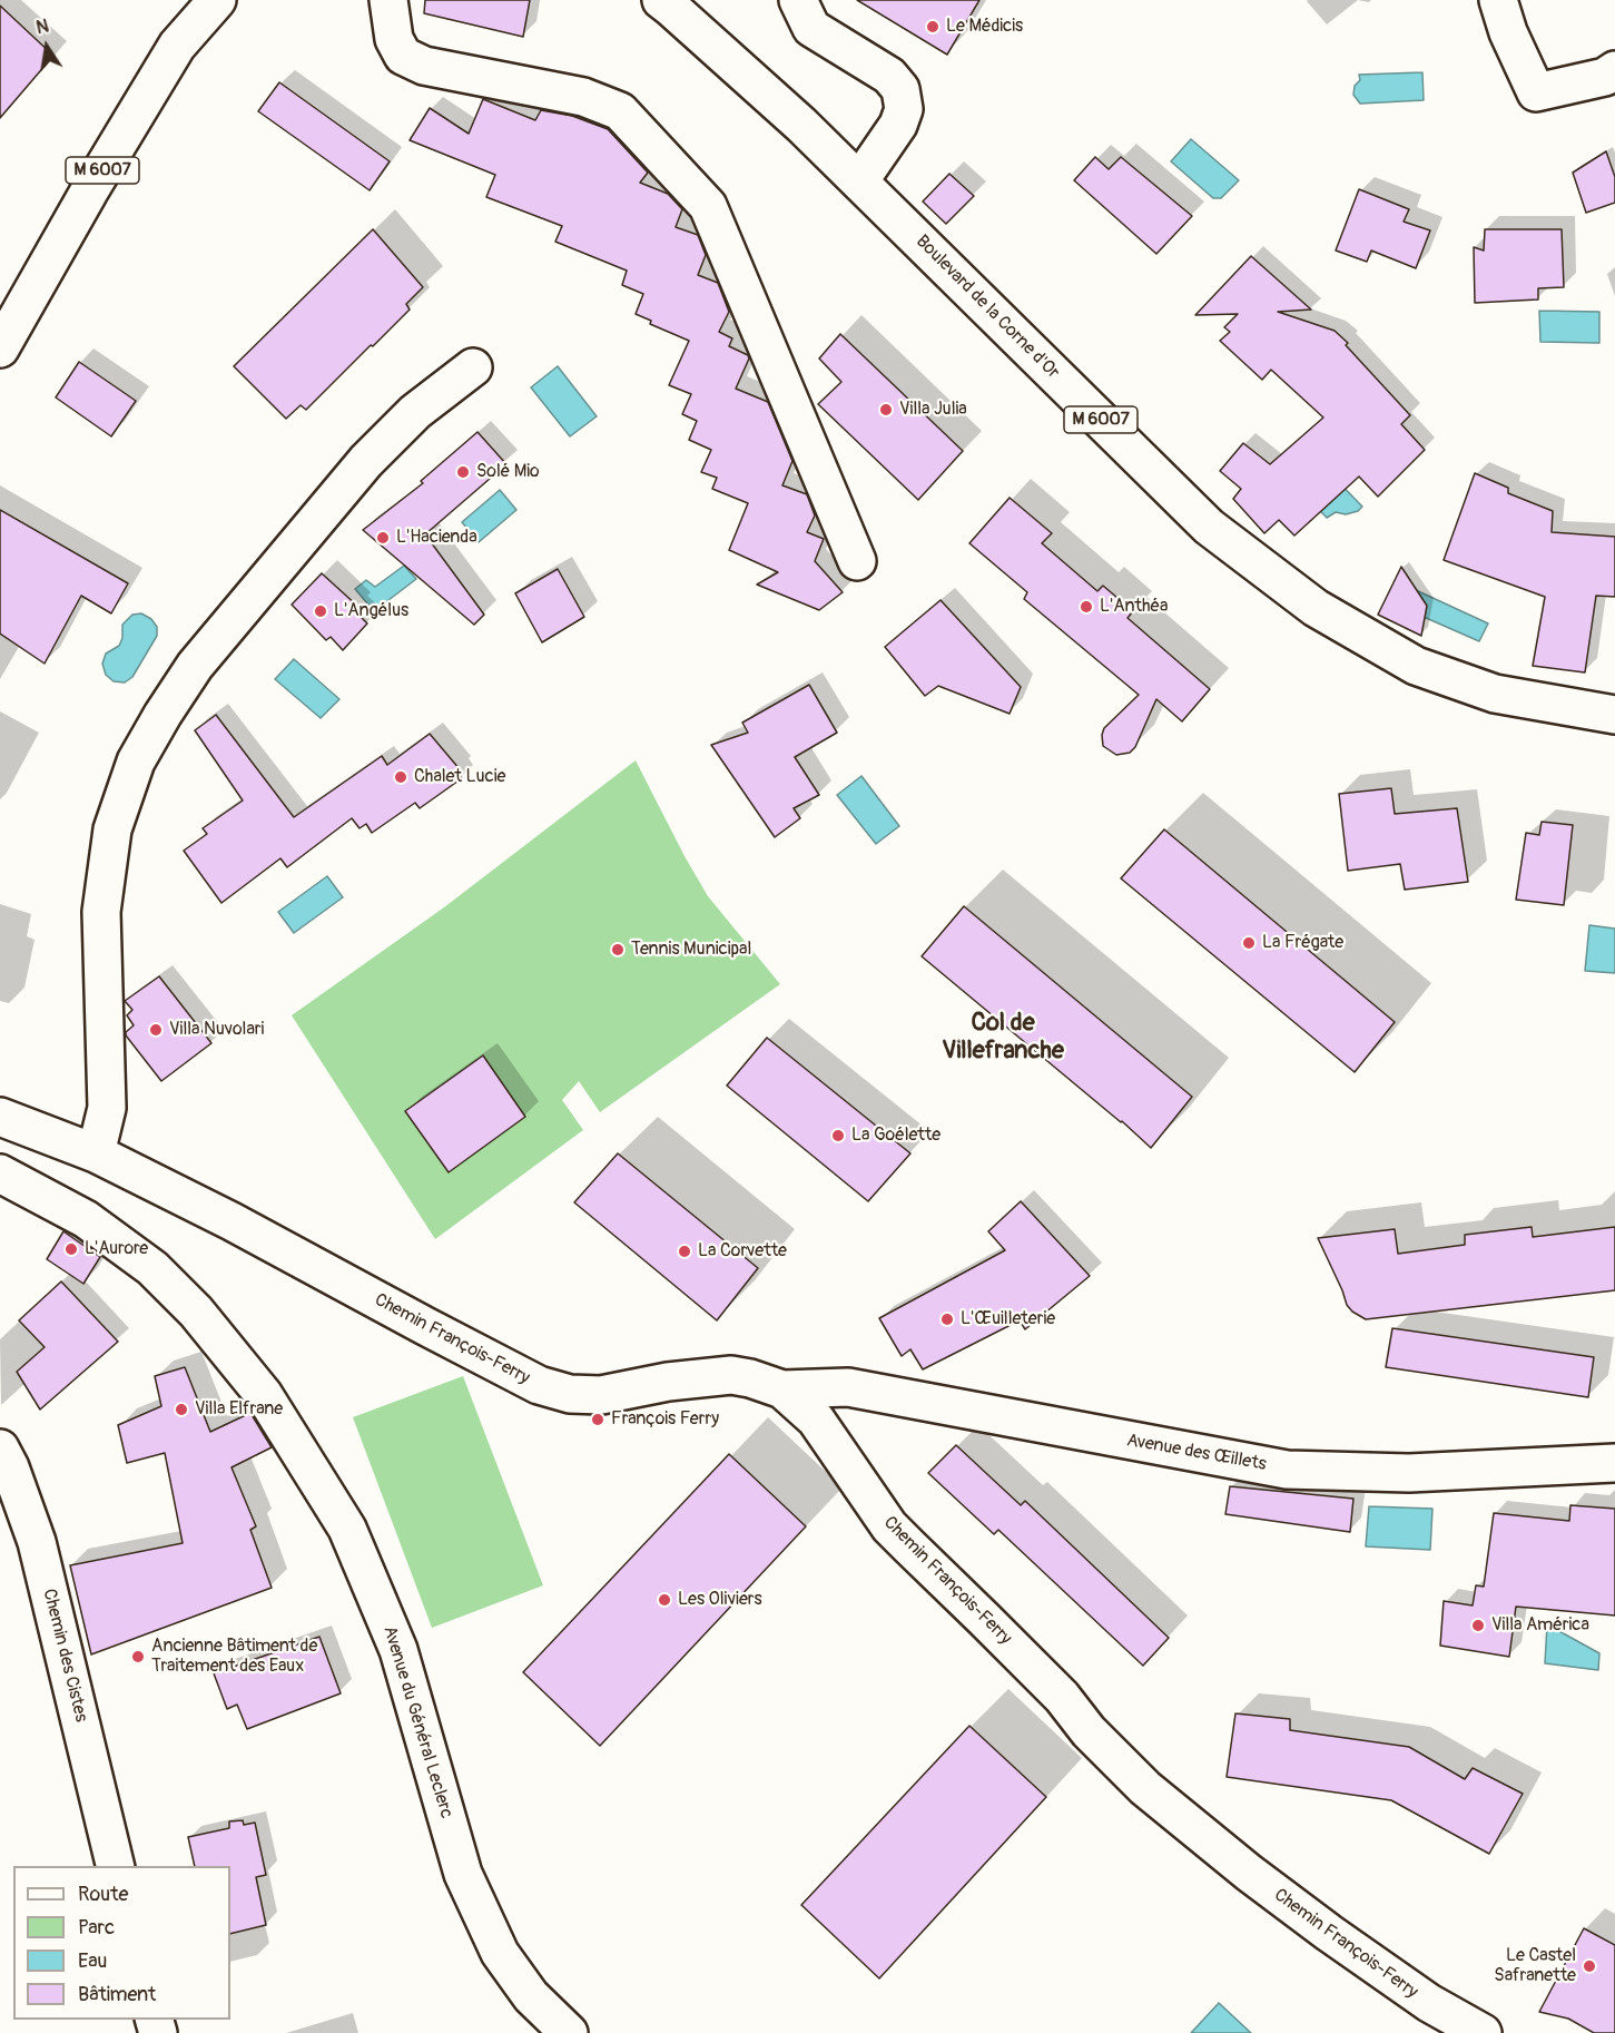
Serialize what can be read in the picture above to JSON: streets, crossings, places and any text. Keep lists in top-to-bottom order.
{
  "streets": {
    "street": [
      "M 6007",
      "Boulevard de la Corne d'Or",
      "Chemin François-Ferry",
      "Avenue des Œillets",
      "Chemin des Cistes",
      "Avenue du Général Leclerc"
    ]
  },
  "crossings": [
    ["Chemin François-Ferry", "Avenue des Œillets"]
  ],
  "districts": ["Col de Villefranche"],
  "places": [
    "Le Médicis",
    "Villa Julia",
    "Solé Mio",
    "L'Hacienda",
    "L'Anthéa",
    "L'Angélus",
    "Chalet Lucie",
    "La Frégate",
    "Tennis Municipal",
    "Villa Nuvolari",
    "La Goélette",
    "L'Aurore",
    "La Corvette",
    "L'Œuilleterie",
    "Villa Elfrane",
    "François Ferry",
    "Les Oliviers",
    "Villa América",
    "Ancienne Bâtiment de Traitement des Eaux",
    "Le Castel Safranette"
  ],
  "legend": [
    "Route",
    "Parc",
    "Eau",
    "Bâtiment"
  ],
  "north": "top"
}
